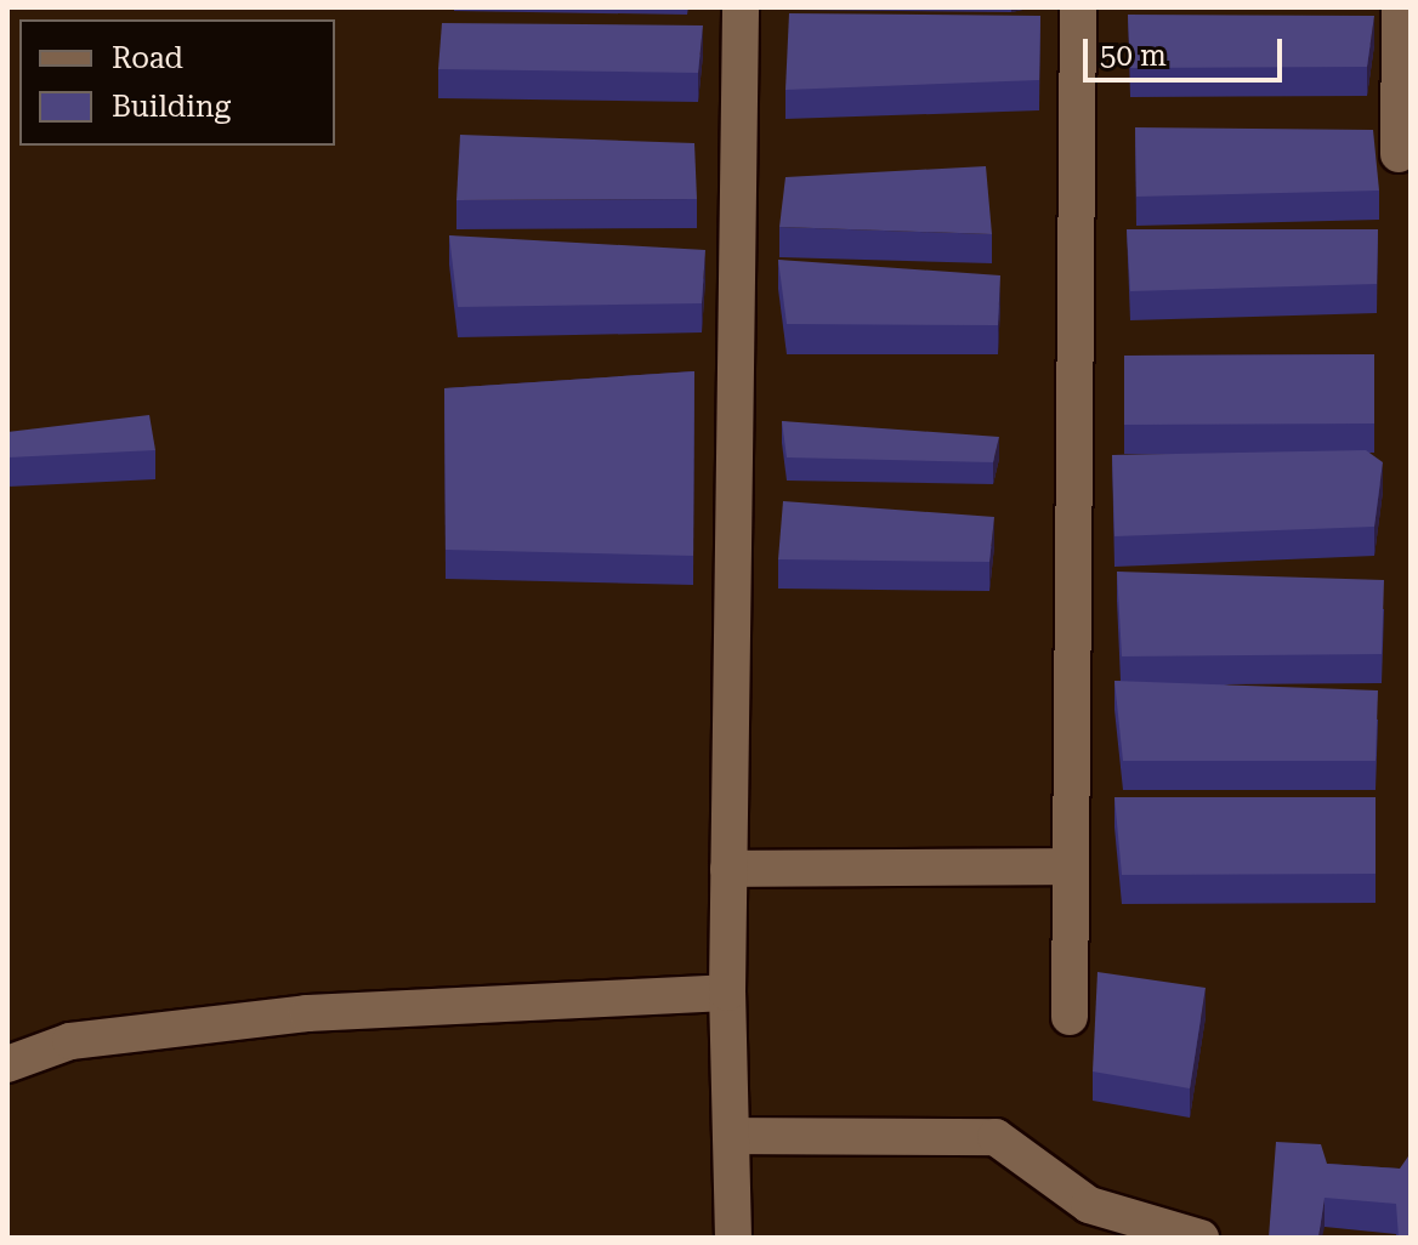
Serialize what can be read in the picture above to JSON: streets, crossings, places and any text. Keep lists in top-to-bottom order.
{
  "legend": ["Road", "Building"],
  "scale_bar": "50 m"
}
